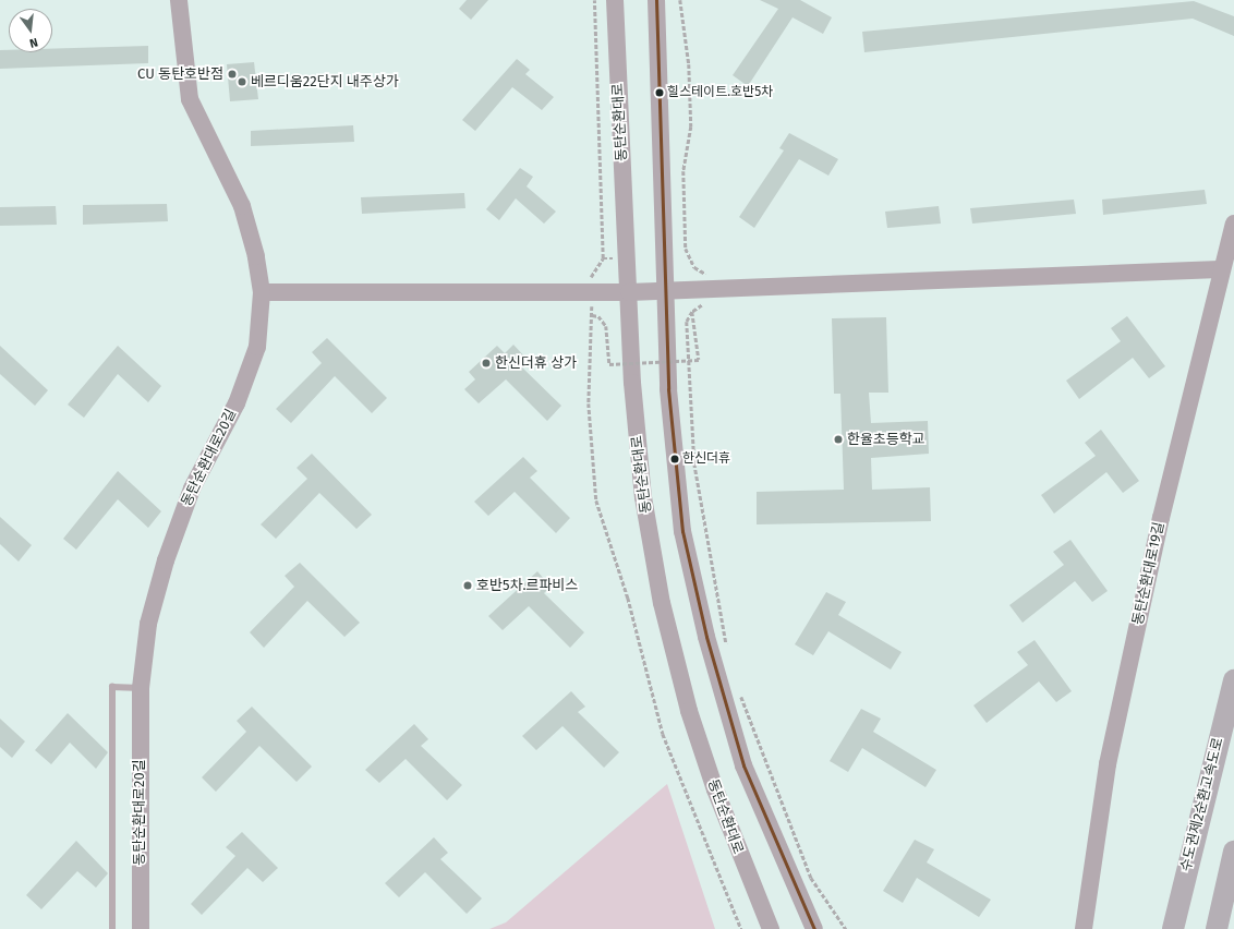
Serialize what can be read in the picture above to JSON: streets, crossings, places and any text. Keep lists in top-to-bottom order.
{
  "streets": {
    "highway": ["수도권제2순환고속도로"],
    "street": ["동탄순환대로", "동탄순환대로20길", "동탄순환대로19길"]
  },
  "places": [
    "CU 동탄호반점",
    "베르디움22단지 내주상가",
    "힐스테이트.호반5차",
    "한신더휴 상가",
    "한율초등학교",
    "한신더휴",
    "호반5차.르파비스"
  ],
  "north": "bottom"
}
